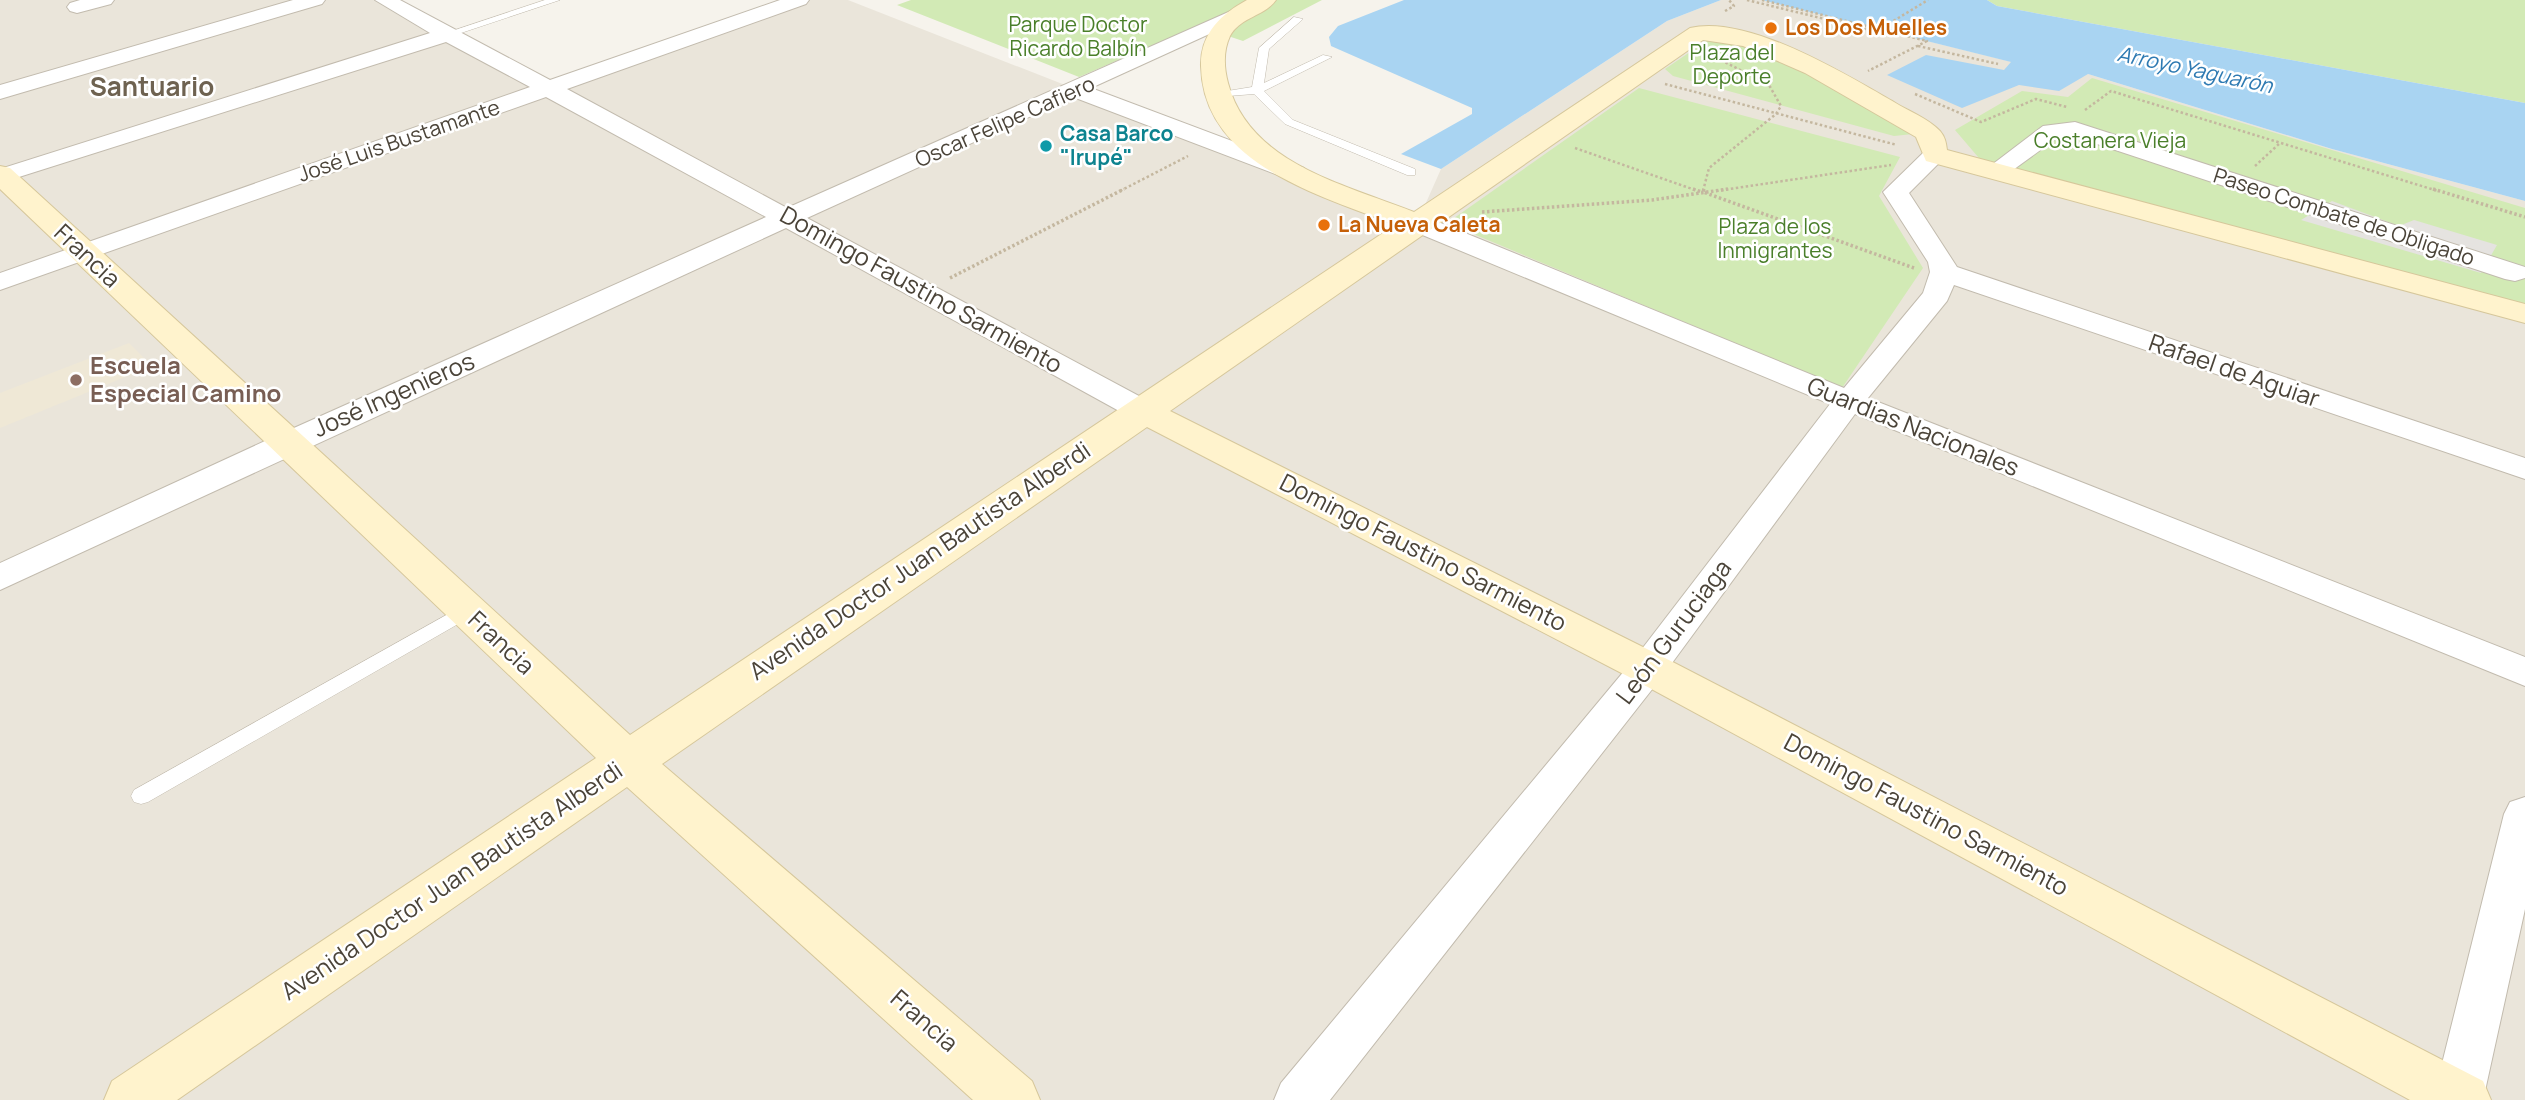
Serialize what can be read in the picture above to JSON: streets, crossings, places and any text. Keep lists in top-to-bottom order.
{
  "streets": {
    "main road": [
      "Oscar Felipe Cafiero",
      "Francia",
      "Domingo Faustino Sarmiento",
      "Guardias Nacionales",
      "Avenida Doctor Juan Bautista Alberdi"
    ],
    "street": [
      "José Luis Bustamante",
      "Paseo Combate de Obligado",
      "Rafael de Aguiar",
      "José Ingenieros",
      "León Guruciaga"
    ]
  },
  "crossings": [
    ["Oscar Felipe Cafiero", "Domingo Faustino Sarmiento"],
    ["Oscar Felipe Cafiero", "José Ingenieros"],
    ["Oscar Felipe Cafiero", "Guardias Nacionales"],
    ["José Luis Bustamante", "Francia"],
    ["José Luis Bustamante", "Domingo Faustino Sarmiento"],
    ["Francia", "José Ingenieros"],
    ["Francia", "Avenida Doctor Juan Bautista Alberdi"],
    ["Domingo Faustino Sarmiento", "José Ingenieros"],
    ["Domingo Faustino Sarmiento", "Avenida Doctor Juan Bautista Alberdi"],
    ["Domingo Faustino Sarmiento", "León Guruciaga"],
    ["Rafael de Aguiar", "León Guruciaga"],
    ["Guardias Nacionales", "Avenida Doctor Juan Bautista Alberdi"],
    ["Guardias Nacionales", "León Guruciaga"]
  ],
  "districts": ["Santuario"],
  "water": ["Arroyo Yaguarón"],
  "parks": [
    "Parque Doctor Ricardo Balbín",
    "Plaza del Deporte",
    "Costanera Vieja",
    "Plaza de los Inmigrantes"
  ],
  "places": [
    "Los Dos Muelles",
    "Casa Barco \"Irupé\"",
    "La Nueva Caleta",
    "Escuela Especial Camino"
  ]
}
